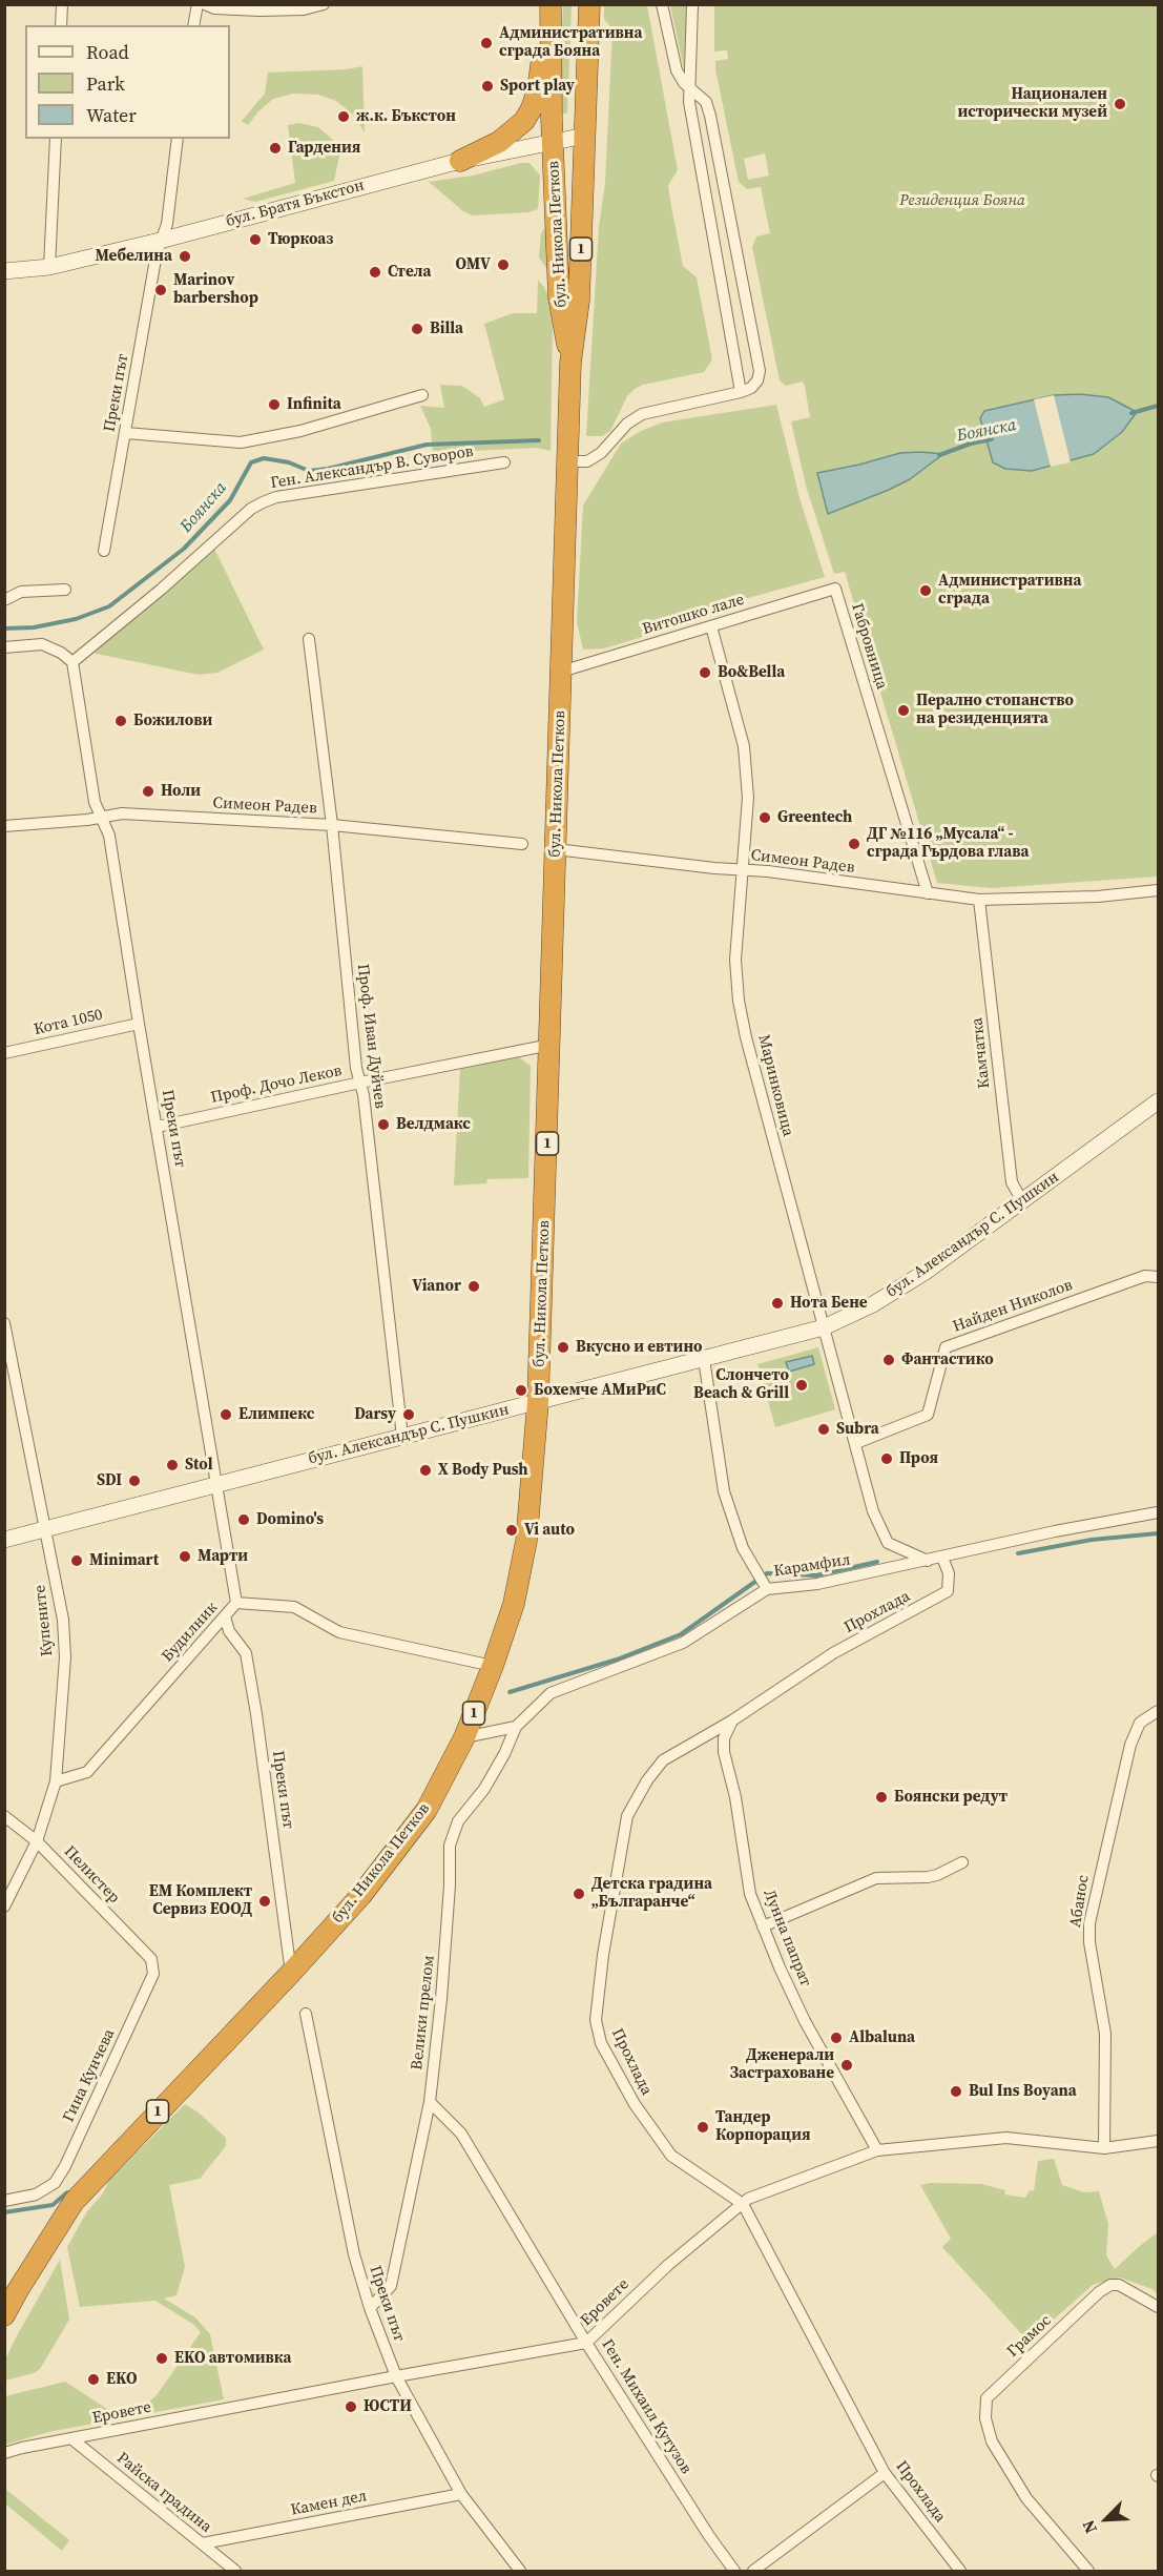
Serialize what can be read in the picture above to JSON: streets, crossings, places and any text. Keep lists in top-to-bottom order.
{
  "streets": {
    "highway": ["бул. Никола Петков", "1"],
    "main road": ["бул. Братя Бъкстон", "бул. Александър С. Пушкин"],
    "street": [
      "Преки път",
      "Ген. Александър В. Суворов",
      "Витошко лале",
      "Габровница",
      "Симеон Радев",
      "Кота 1050",
      "Проф. Иван Дуйчев",
      "Камчатка",
      "Проф. Дочо Леков",
      "Маринковица",
      "Найден Николов",
      "Карамфил",
      "Прохлада",
      "Купените",
      "Будилник",
      "Пелистер",
      "Абанос",
      "Лунна папрат",
      "Велики прелом",
      "Гина Кунчева",
      "Еровете",
      "Грамос",
      "Ген. Михаил Кутузов",
      "Райска градина",
      "Камен дел"
    ]
  },
  "crossings": [
    ["бул. Братя Бъкстон", "бул. Никола Петков"],
    ["бул. Братя Бъкстон", "1"],
    ["бул. Братя Бъкстон", "Преки път"],
    ["бул. Никола Петков", "1"],
    ["бул. Никола Петков", "Преки път"],
    ["бул. Никола Петков", "Витошко лале"],
    ["бул. Никола Петков", "Симеон Радев"],
    ["бул. Никола Петков", "Проф. Дочо Леков"],
    ["бул. Никола Петков", "бул. Александър С. Пушкин"],
    ["бул. Никола Петков", "Будилник"],
    ["Преки път", "Ген. Александър В. Суворов"],
    ["Преки път", "Симеон Радев"],
    ["Преки път", "Кота 1050"],
    ["Преки път", "Проф. Дочо Леков"],
    ["Преки път", "бул. Александър С. Пушкин"],
    ["Преки път", "Будилник"],
    ["Преки път", "Велики прелом"],
    ["Преки път", "Еровете"],
    ["Преки път", "Камен дел"],
    ["Витошко лале", "Габровница"],
    ["Витошко лале", "Маринковица"],
    ["Габровница", "Симеон Радев"],
    ["Симеон Радев", "Проф. Иван Дуйчев"],
    ["Симеон Радев", "Камчатка"],
    ["Симеон Радев", "Маринковица"],
    ["Проф. Иван Дуйчев", "Проф. Дочо Леков"],
    ["Проф. Иван Дуйчев", "бул. Александър С. Пушкин"],
    ["Камчатка", "бул. Александър С. Пушкин"],
    ["Маринковица", "бул. Александър С. Пушкин"],
    ["Маринковица", "Найден Николов"],
    ["Маринковица", "Карамфил"],
    ["бул. Александър С. Пушкин", "Купените"],
    ["Карамфил", "Прохлада"],
    ["Карамфил", "Велики прелом"],
    ["Прохлада", "Лунна папрат"],
    ["Прохлада", "Еровете"],
    ["Купените", "Будилник"],
    ["Купените", "Пелистер"],
    ["Пелистер", "Гина Кунчева"],
    ["Абанос", "Еровете"],
    ["Лунна папрат", "Еровете"],
    ["Велики прелом", "Ген. Михаил Кутузов"],
    ["Еровете", "Ген. Михаил Кутузов"],
    ["Еровете", "Райска градина"],
    ["Райска градина", "Камен дел"]
  ],
  "water": ["Боянска"],
  "parks": ["Резиденция Бояна"],
  "places": [
    "Административна сграда Бояна",
    "Sport play",
    "Национален исторически музей",
    "ж.к. Бъкстон",
    "Гардения",
    "Тюркоаз",
    "Мебелина",
    "OMV",
    "Стела",
    "Marinov barbershop",
    "Billa",
    "Infinita",
    "Административна сграда",
    "Bo&Bella",
    "Перално стопанство на резиденцията",
    "Божилови",
    "Ноли",
    "Greentech",
    "ДГ №116 „Мусала“ - сграда Гърдова глава",
    "Велдмакс",
    "Vianor",
    "Нота Бене",
    "Вкусно и евтино",
    "Фантастико",
    "Слончето Beach & Grill",
    "Бохемче АМиРиС",
    "Елимпекс",
    "Darsy",
    "Subra",
    "Проя",
    "Stol",
    "X Body Push",
    "SDI",
    "Domino's",
    "Vi auto",
    "Марти",
    "Minimart",
    "Боянски редут",
    "Детска градина „Българанче“",
    "ЕМ Комплект Сервиз ЕООД",
    "Albaluna",
    "Дженерали Застраховане",
    "Bul Ins Boyana",
    "Тандер Корпорация",
    "EKO автомивка",
    "EKO",
    "ЮСТИ"
  ],
  "legend": ["Road", "Park", "Water"],
  "north": "bottom left"
}
